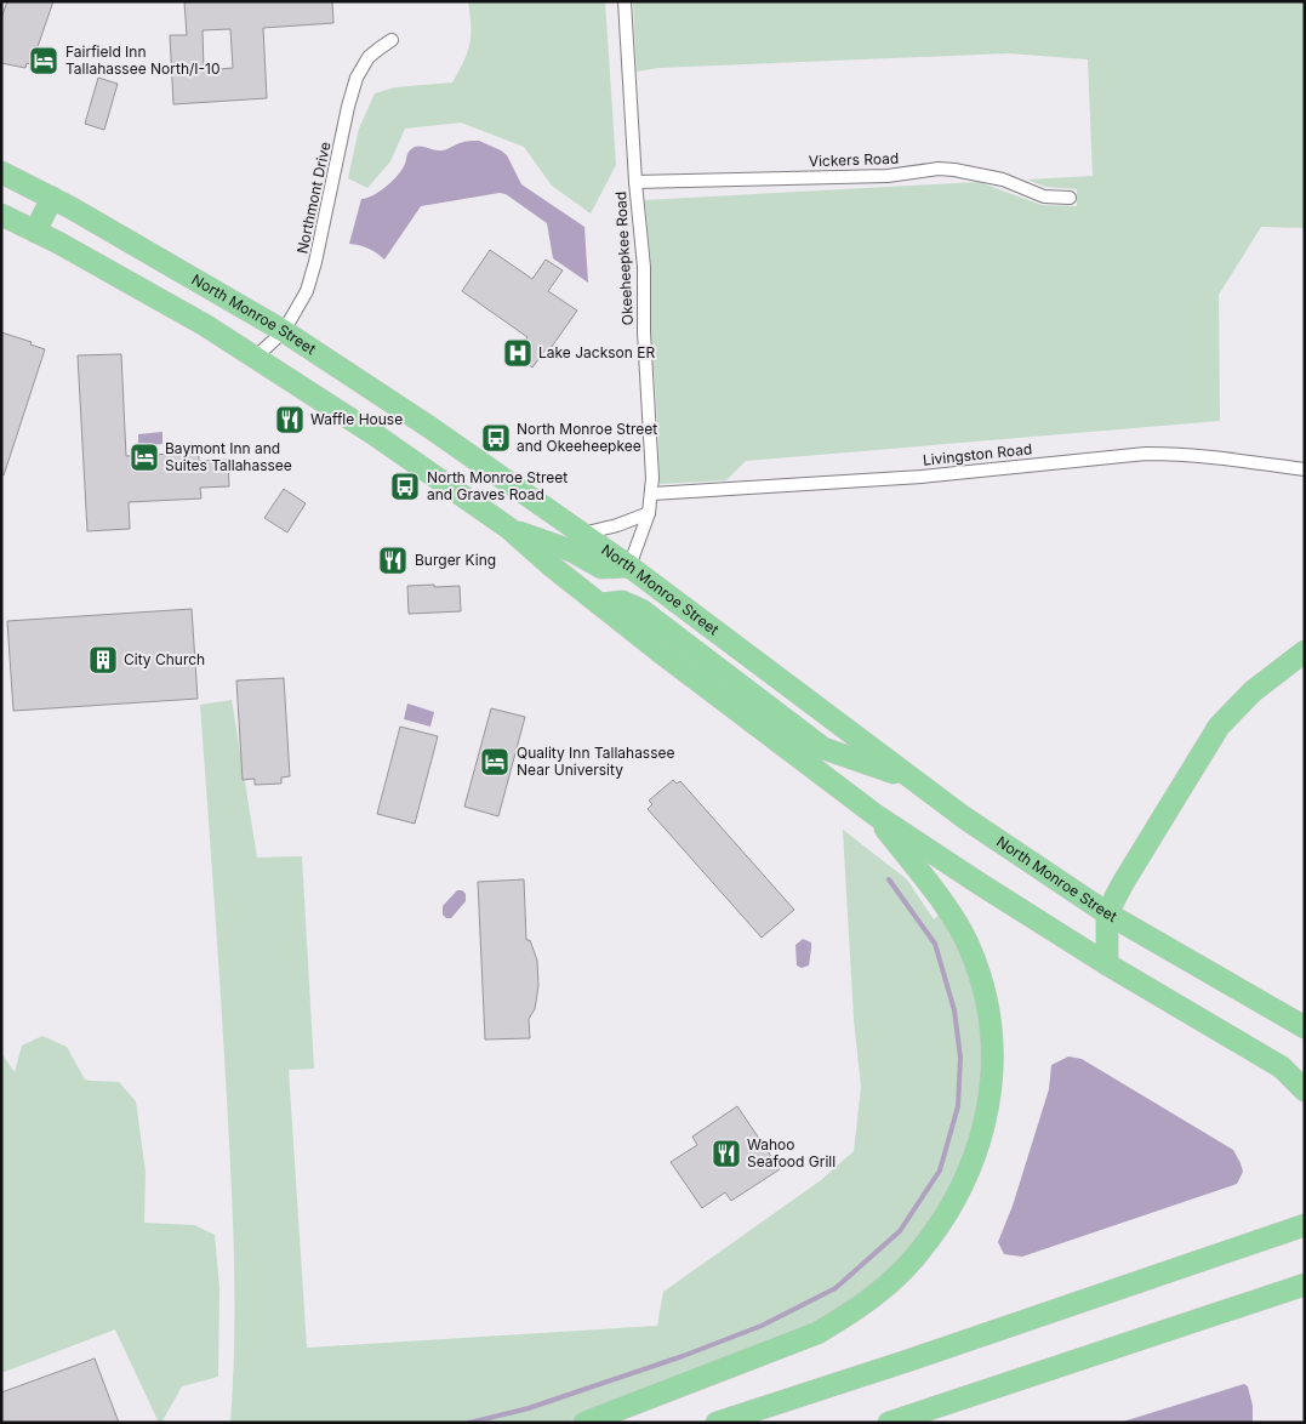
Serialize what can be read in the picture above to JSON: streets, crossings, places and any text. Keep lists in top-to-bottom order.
{
  "streets": {
    "highway": ["North Monroe Street"],
    "street": [
      "Vickers Road",
      "Northmont Drive",
      "Okeeheepkee Road",
      "Livingston Road"
    ]
  },
  "crossings": [
    ["Vickers Road", "Okeeheepkee Road"],
    ["Northmont Drive", "North Monroe Street"],
    ["Okeeheepkee Road", "North Monroe Street"],
    ["Okeeheepkee Road", "Livingston Road"]
  ],
  "places": {
    "hotel": ["Fairfield Inn Tallahassee North/I-10", "Baymont Inn and Suites Tallahassee", "Quality Inn Tallahassee Near University"],
    "hospital": ["Lake Jackson ER"],
    "restaurant": ["Waffle House", "Burger King", "Wahoo Seafood Grill"],
    "bus stop": ["North Monroe Street and Okeeheepkee", "North Monroe Street and Graves Road"],
    "building": ["City Church"]
  }
}
